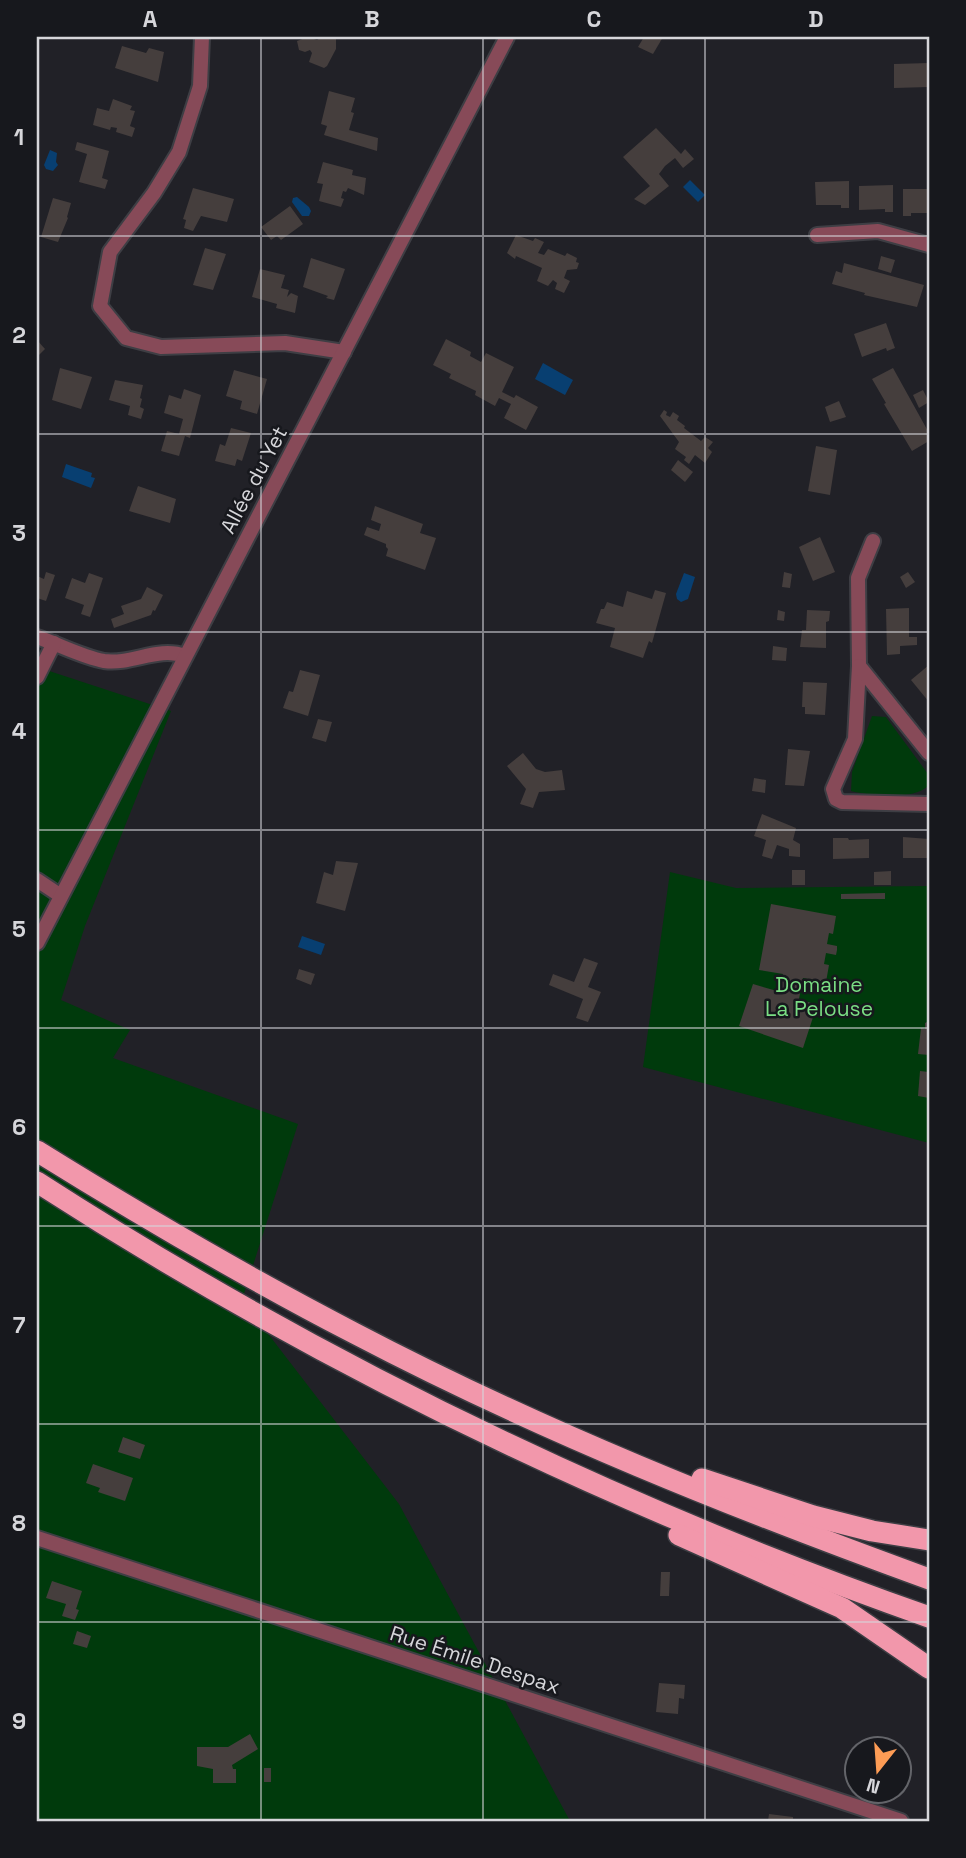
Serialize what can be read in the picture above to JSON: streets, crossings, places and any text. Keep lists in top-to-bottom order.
{
  "streets": {
    "street": ["Allée du Yet", "Rue Émile Despax"]
  },
  "parks": ["Domaine La Pelouse"],
  "north": "bottom",
  "grid": {
    "columns": [
      "A",
      "B",
      "C",
      "D"
    ],
    "rows": [
      "1",
      "2",
      "3",
      "4",
      "5",
      "6",
      "7",
      "8",
      "9"
    ]
  }
}
